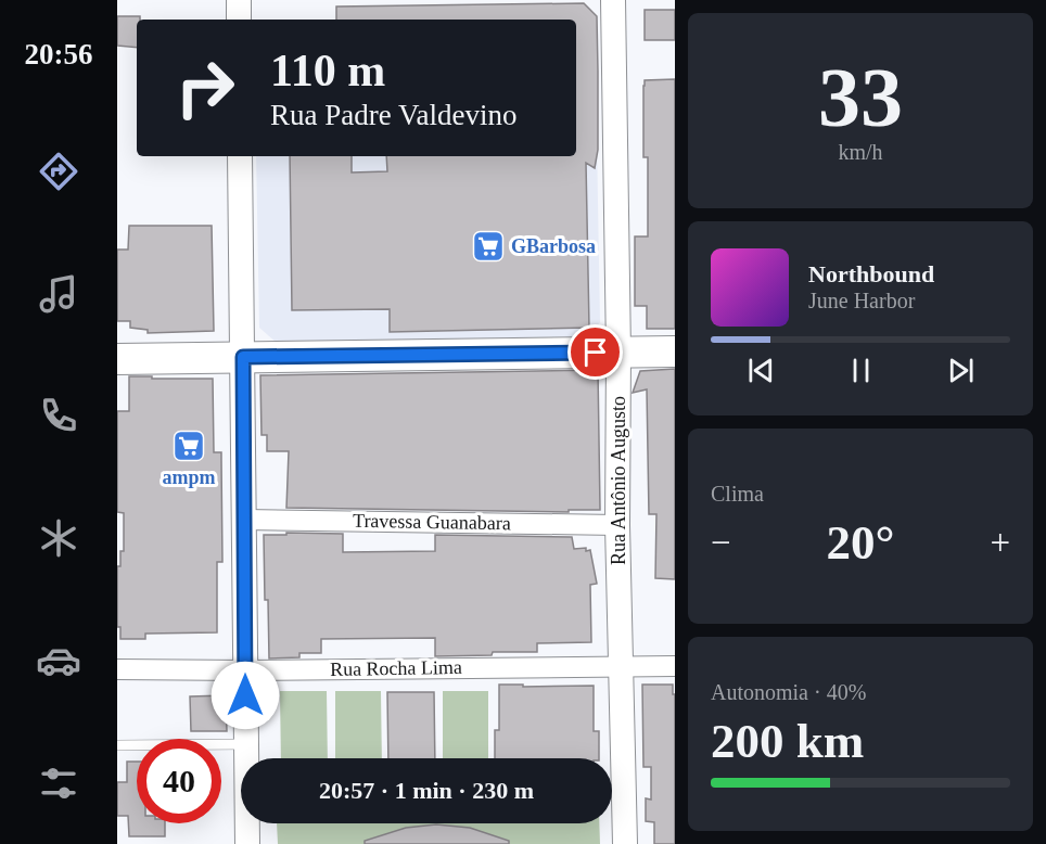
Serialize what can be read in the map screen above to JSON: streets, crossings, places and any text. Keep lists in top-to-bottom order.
{
  "streets": {
    "street": ["Rua Antônio Augusto", "Travessa Guanabara", "Rua Rocha Lima"]
  },
  "crossings": [
    ["Rua Antônio Augusto", "Travessa Guanabara"],
    ["Rua Antônio Augusto", "Rua Rocha Lima"]
  ],
  "places": {
    "supermarket": ["GBarbosa", "ampm"]
  },
  "page": {
    "tabs": "20:56",
    "tile": [
      ["33", "km/h"],
      "Clima",
      ["Autonomia · 40%", "200 km"]
    ],
    "turn": ["110 m", "Rua Padre Valdevino"],
    "song": ["Northbound", "June Harbor"],
    "heat": ["−", "20°", "+"],
    "limit": "40",
    "trip": "20:57 · 1 min · 230 m"
  }
}
